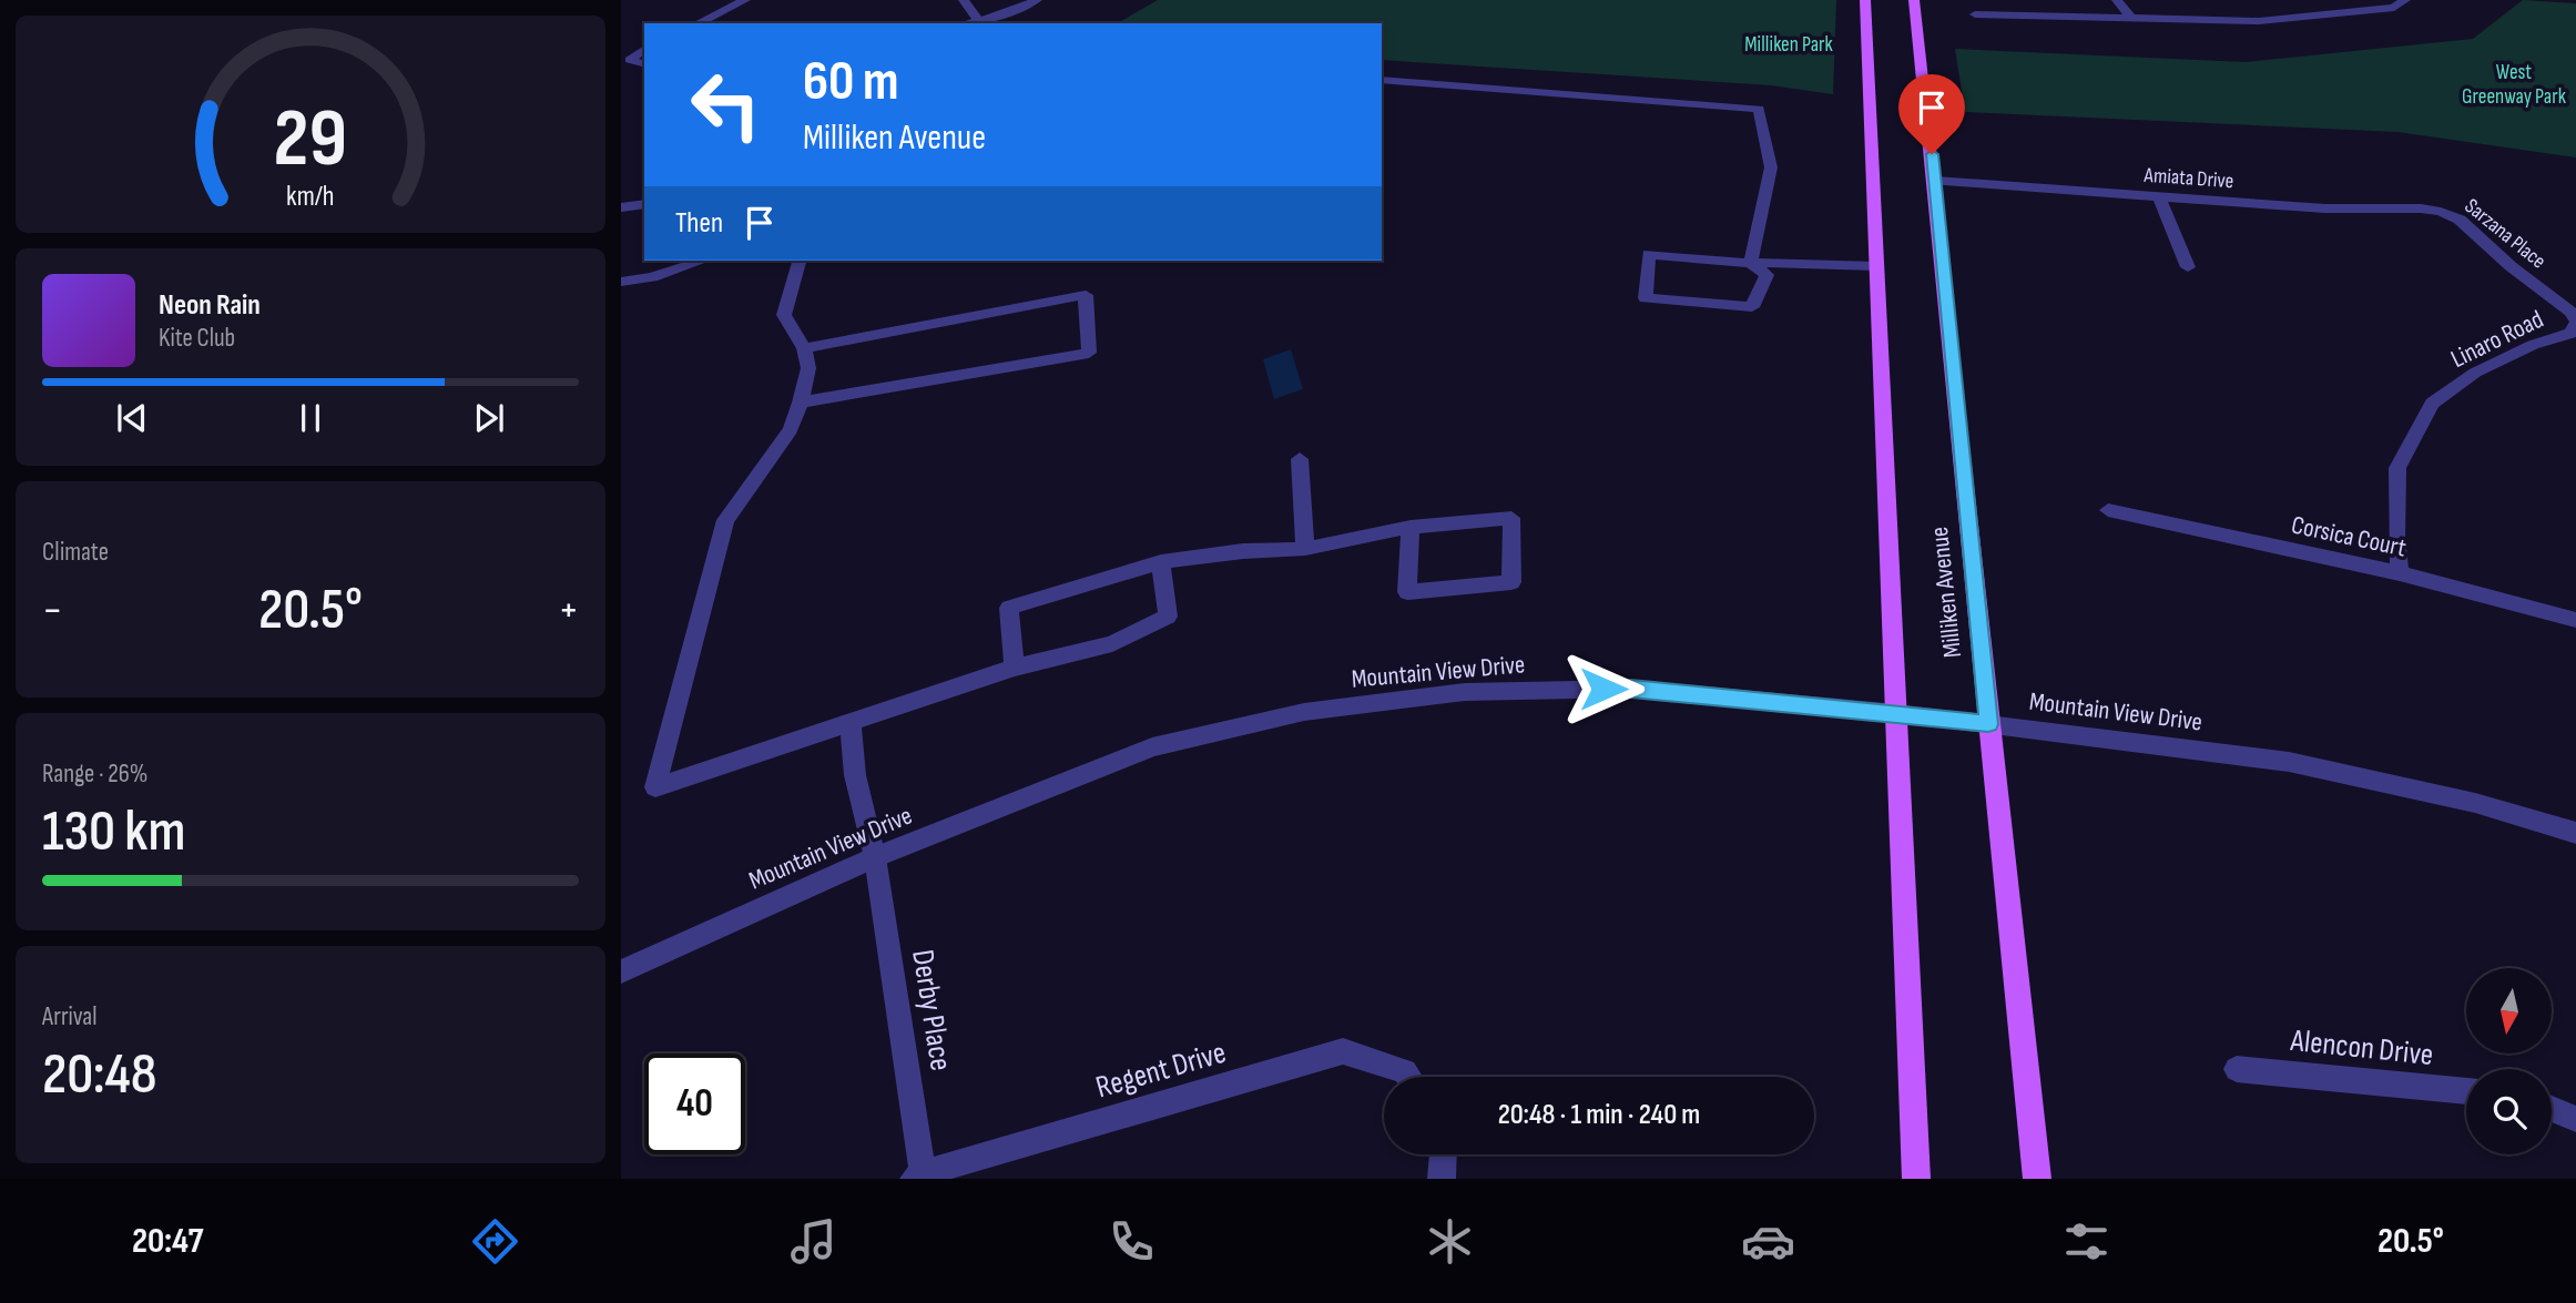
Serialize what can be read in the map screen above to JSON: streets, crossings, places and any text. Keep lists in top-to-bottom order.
{
  "streets": {
    "main road": ["Milliken Avenue"],
    "street": [
      "Amiata Drive",
      "Sarzana Place",
      "Linaro Road",
      "Corsica Court",
      "Mountain View Drive",
      "Derby Place",
      "Alencon Drive",
      "Regent Drive"
    ]
  },
  "crossings": [
    ["Amiata Drive", "Sarzana Place"],
    ["Amiata Drive", "Milliken Avenue"],
    ["Sarzana Place", "Linaro Road"],
    ["Linaro Road", "Corsica Court"],
    ["Milliken Avenue", "Mountain View Drive"],
    ["Mountain View Drive", "Derby Place"],
    ["Derby Place", "Regent Drive"]
  ],
  "parks": ["Milliken Park", "West Greenway Park"],
  "north": "bottom",
  "page": {
    "turn": ["60 m", "Milliken Avenue"],
    "then": "Then",
    "song": ["Neon Rain", "Kite Club"],
    "tile": [
      "Climate",
      ["Range · 26%", "130 km"],
      ["Arrival", "20:48"]
    ],
    "heat": ["−", "20.5°", "+"],
    "limit": "40",
    "trip": "20:48 · 1 min · 240 m",
    "tabs": ["20:47", "20.5°"],
    "gauge": ["29", "km/h"]
  }
}
